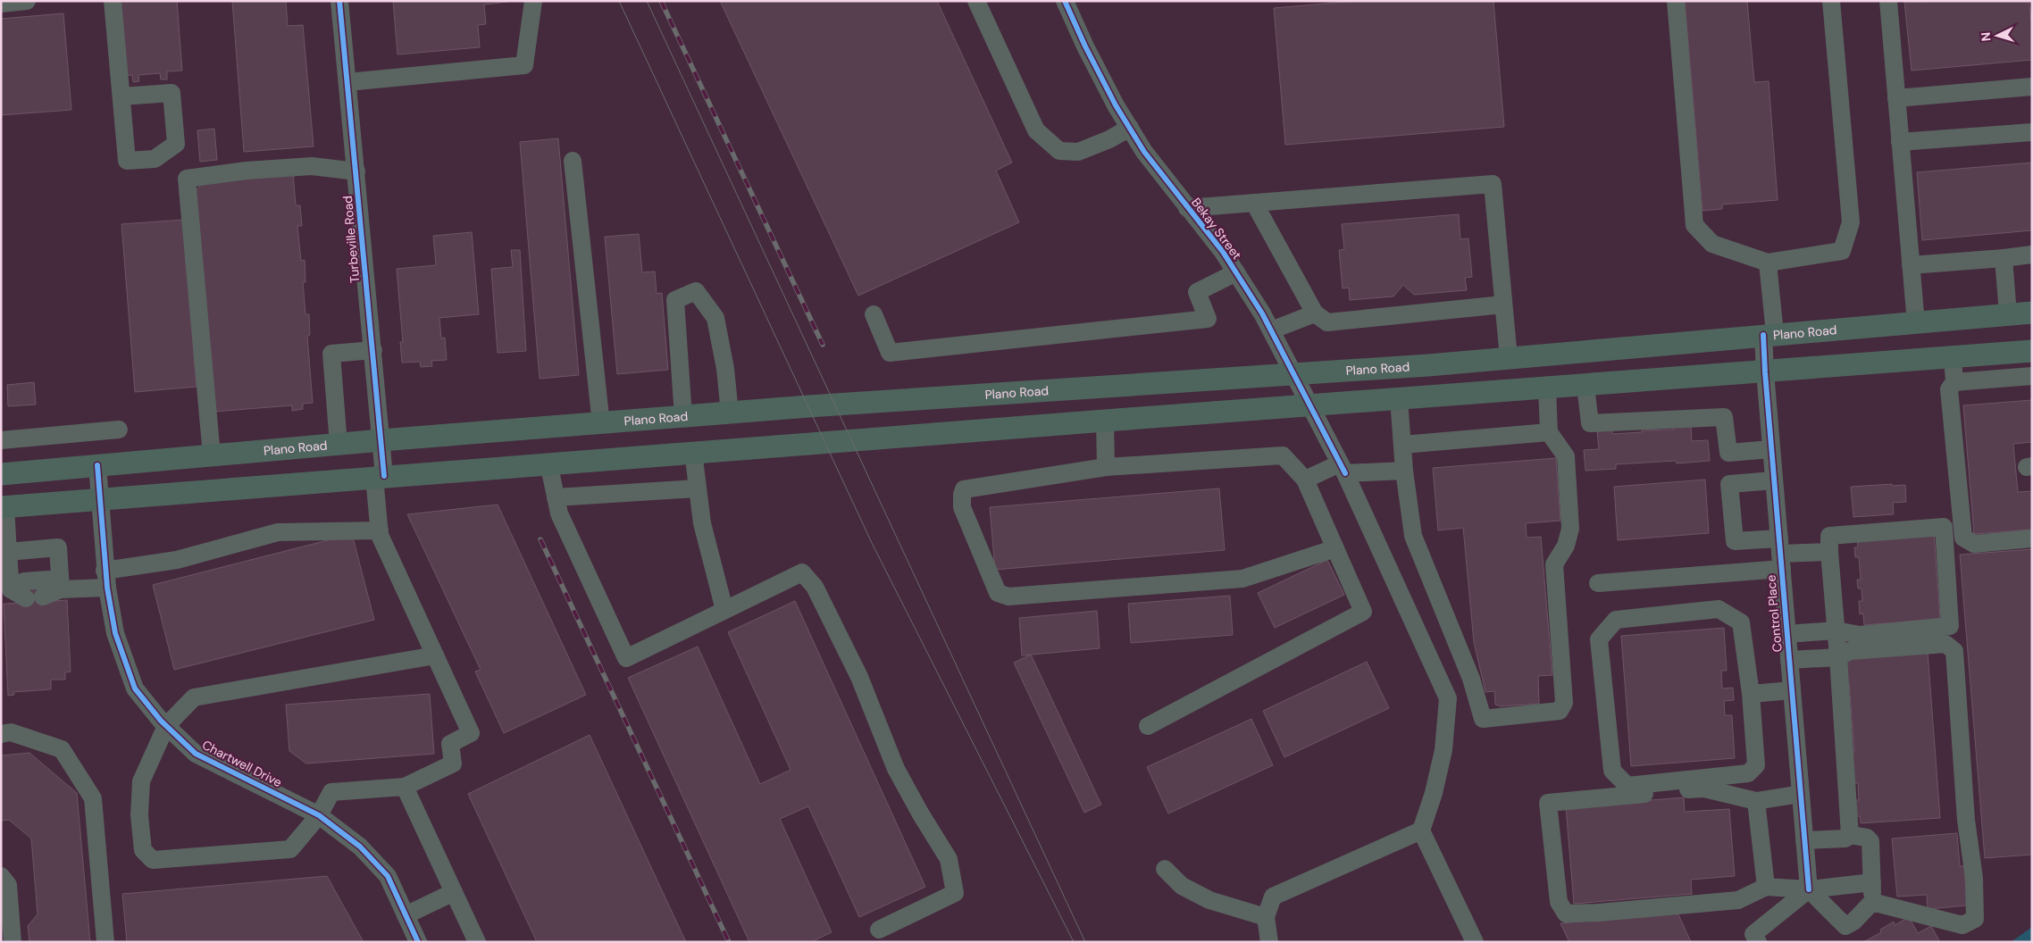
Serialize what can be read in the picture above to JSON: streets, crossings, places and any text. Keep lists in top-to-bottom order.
{
  "streets": {
    "main road": ["Plano Road"],
    "street": [
      "Bekay Street",
      "Turbeville Road",
      "Control Place",
      "Chartwell Drive"
    ]
  },
  "crossings": [
    ["Bekay Street", "Plano Road"],
    ["Turbeville Road", "Plano Road"],
    ["Plano Road", "Control Place"],
    ["Plano Road", "Chartwell Drive"]
  ],
  "north": "left"
}
